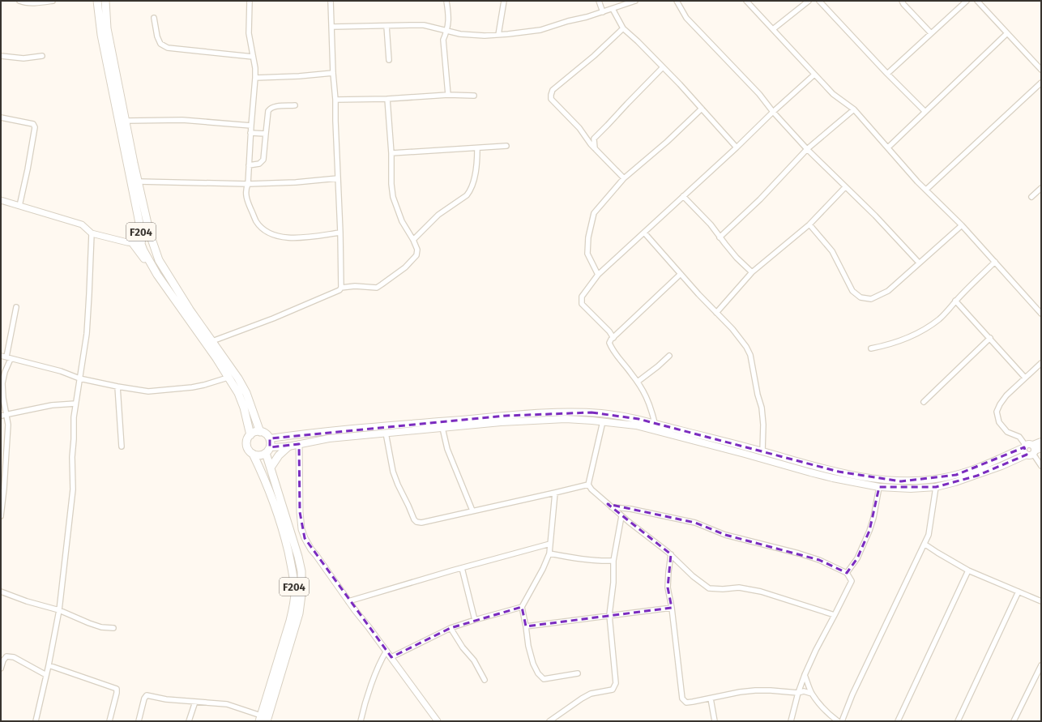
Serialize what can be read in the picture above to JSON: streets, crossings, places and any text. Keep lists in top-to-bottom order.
{
  "streets": {
    "main road": ["F204"]
  }
}
